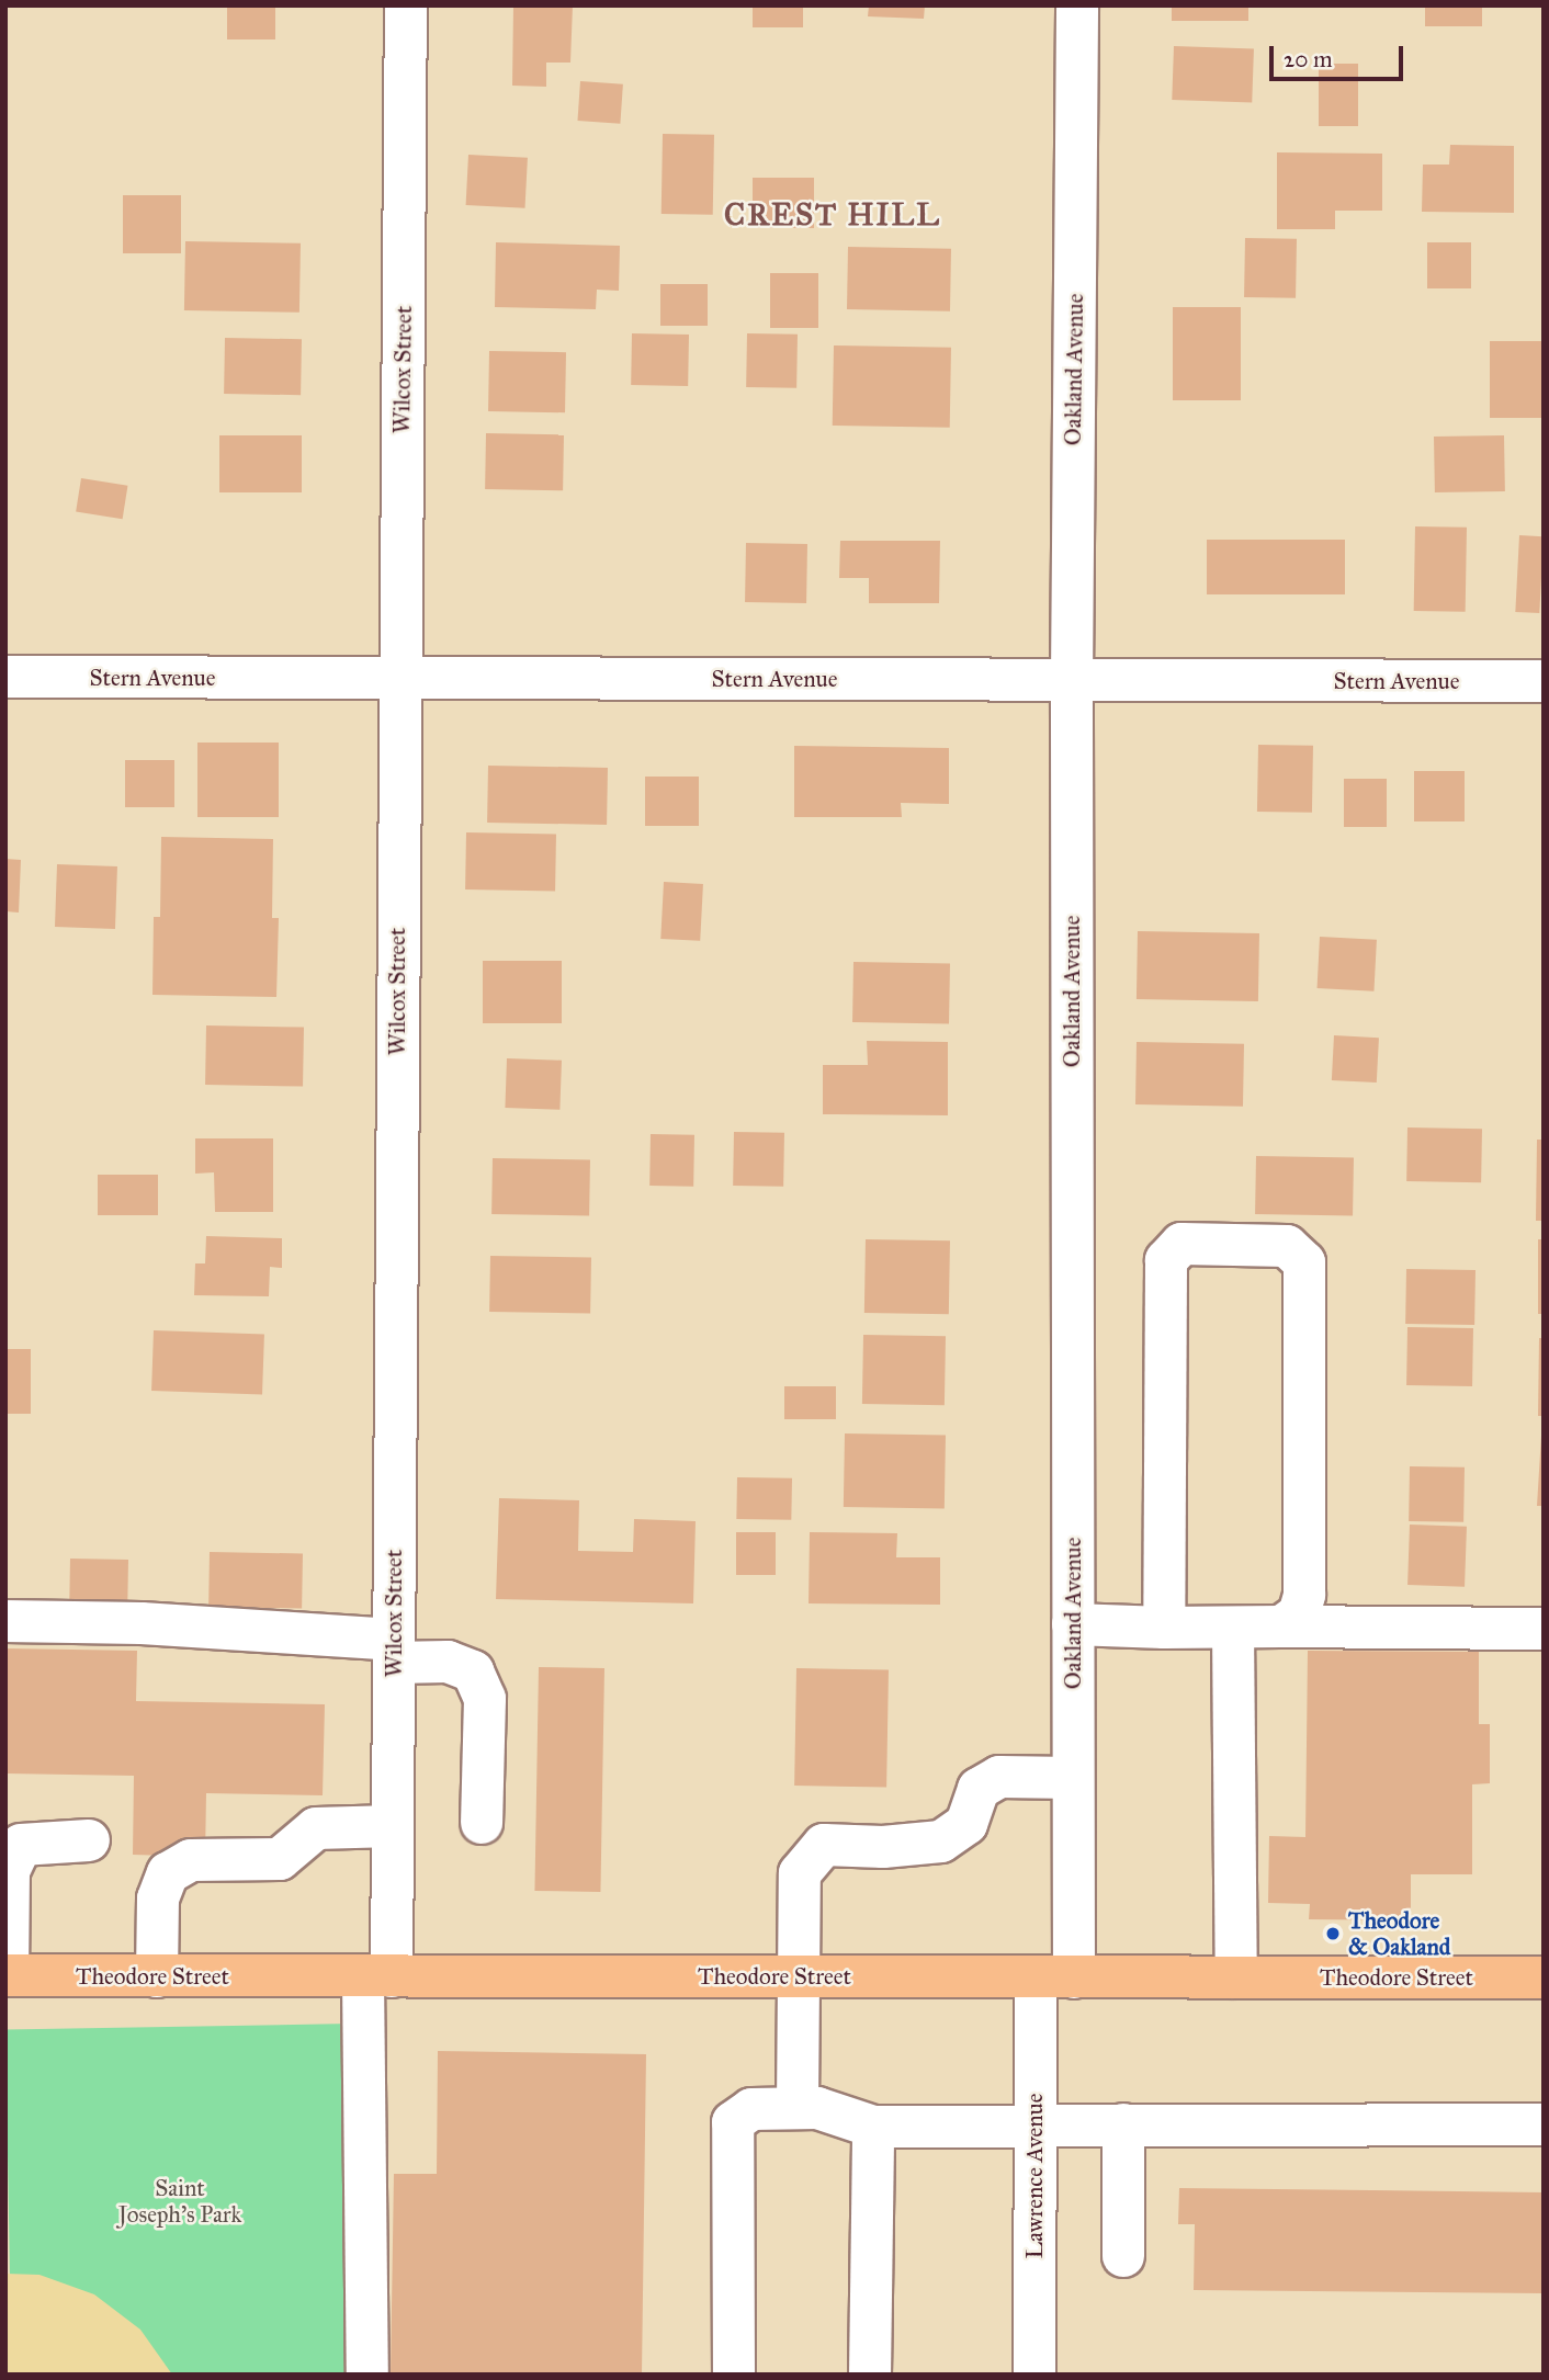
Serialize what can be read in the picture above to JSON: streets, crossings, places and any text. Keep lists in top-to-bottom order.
{
  "streets": {
    "main road": ["Theodore Street"],
    "street": [
      "Wilcox Street",
      "Oakland Avenue",
      "Stern Avenue",
      "Lawrence Avenue"
    ]
  },
  "crossings": [
    ["Wilcox Street", "Stern Avenue"],
    ["Wilcox Street", "Theodore Street"],
    ["Oakland Avenue", "Stern Avenue"],
    ["Oakland Avenue", "Theodore Street"],
    ["Oakland Avenue", "Lawrence Avenue"],
    ["Theodore Street", "Lawrence Avenue"]
  ],
  "districts": ["CREST HILL"],
  "parks": ["Saint Joseph's Park"],
  "places": ["Theodore & Oakland"],
  "scale_bar": "20 m"
}
